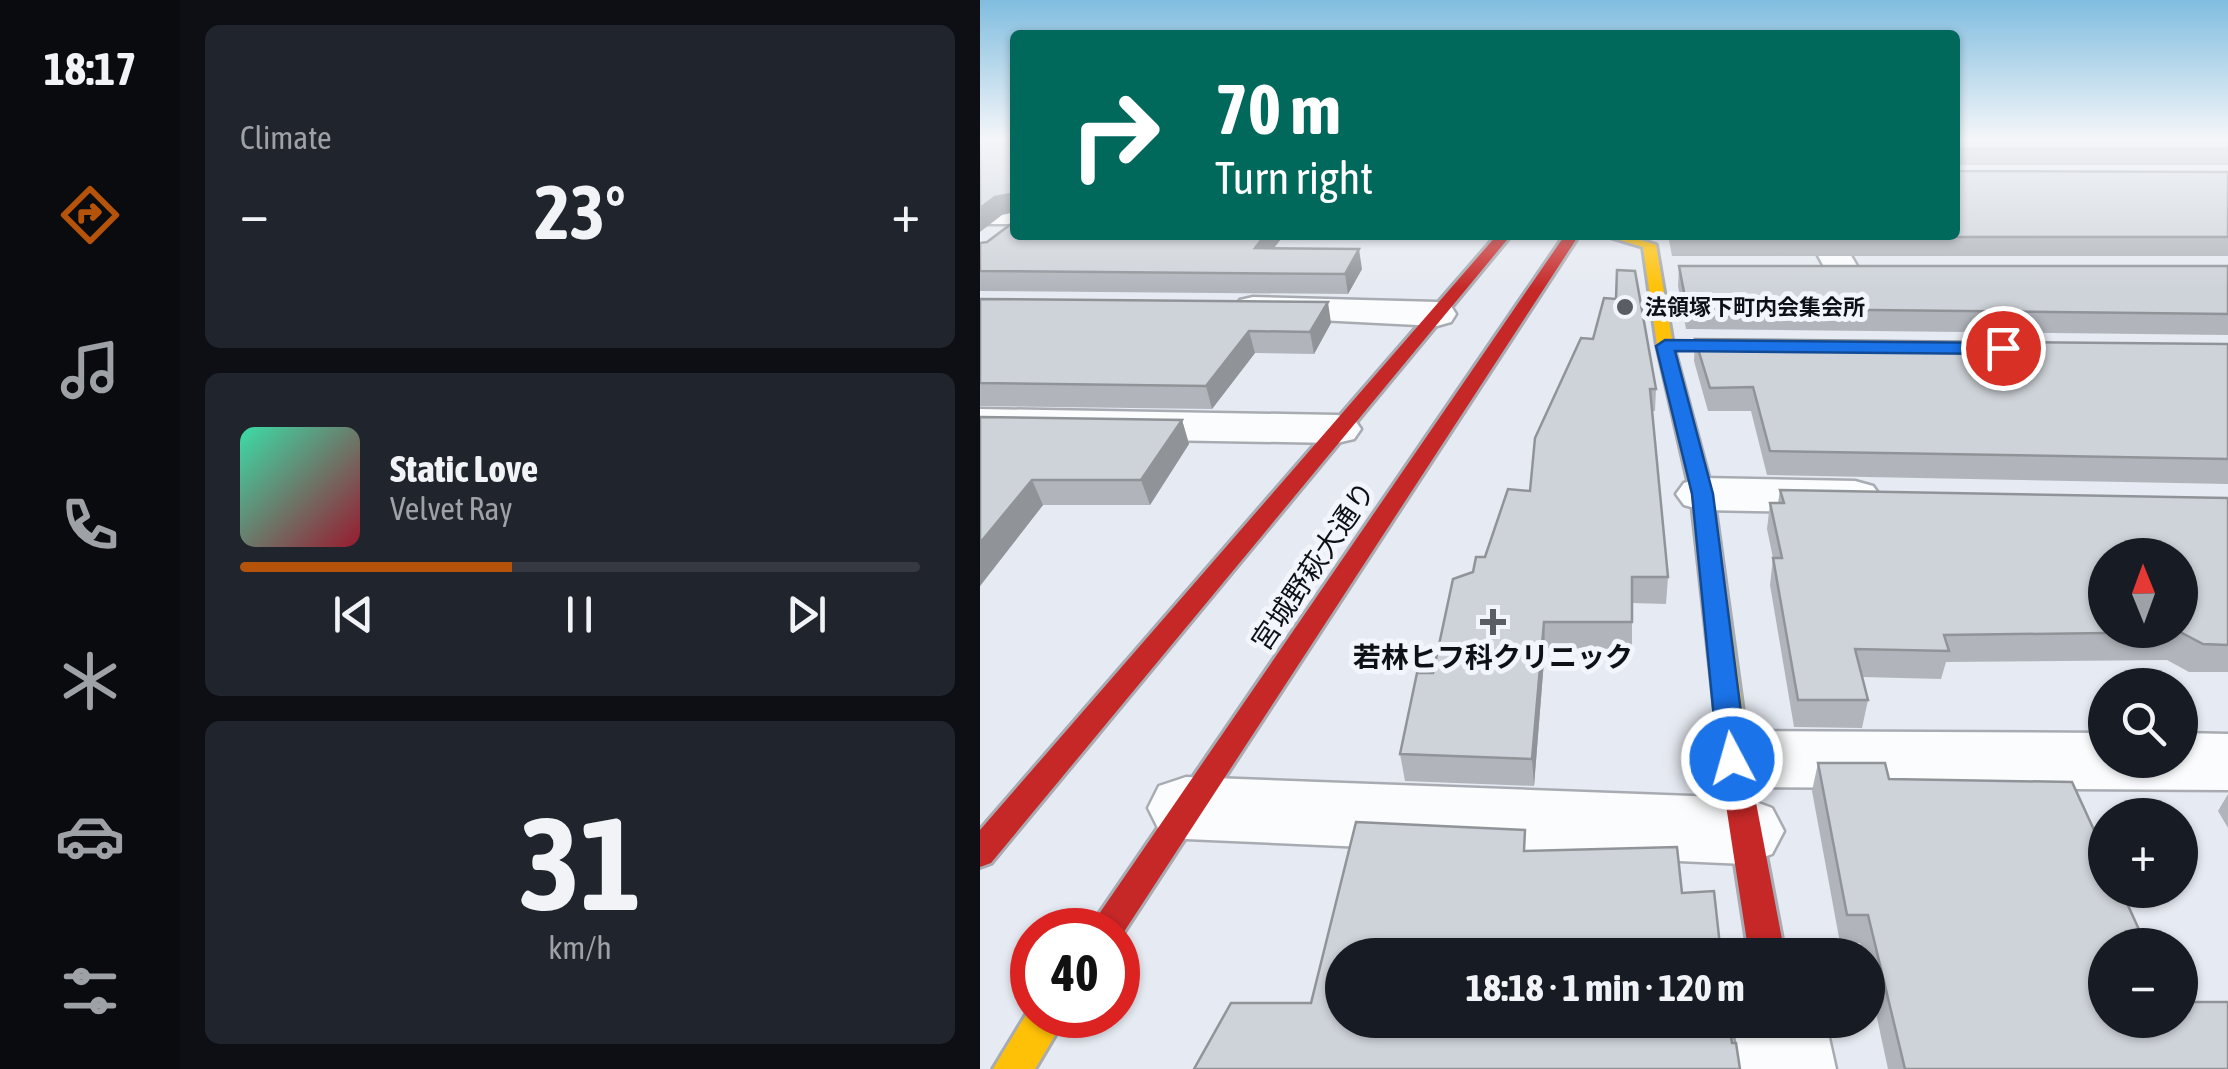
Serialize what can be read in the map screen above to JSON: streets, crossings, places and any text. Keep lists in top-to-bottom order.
{
  "streets": {
    "street": ["宮城野萩大通り"]
  },
  "places": {
    "other": ["法領塚下町内会集会所"],
    "health": ["若林ヒフ科クリニック"]
  },
  "north": "top",
  "page": {
    "tabs": "18:17",
    "tile": [
      "Climate",
      ["31", "km/h"]
    ],
    "turn": ["70 m", "Turn right"],
    "heat": ["−", "23°", "+"],
    "song": ["Static Love", "Velvet Ray"],
    "map_buttons": ["+", "−"],
    "limit": "40",
    "trip": "18:18 · 1 min · 120 m"
  }
}
